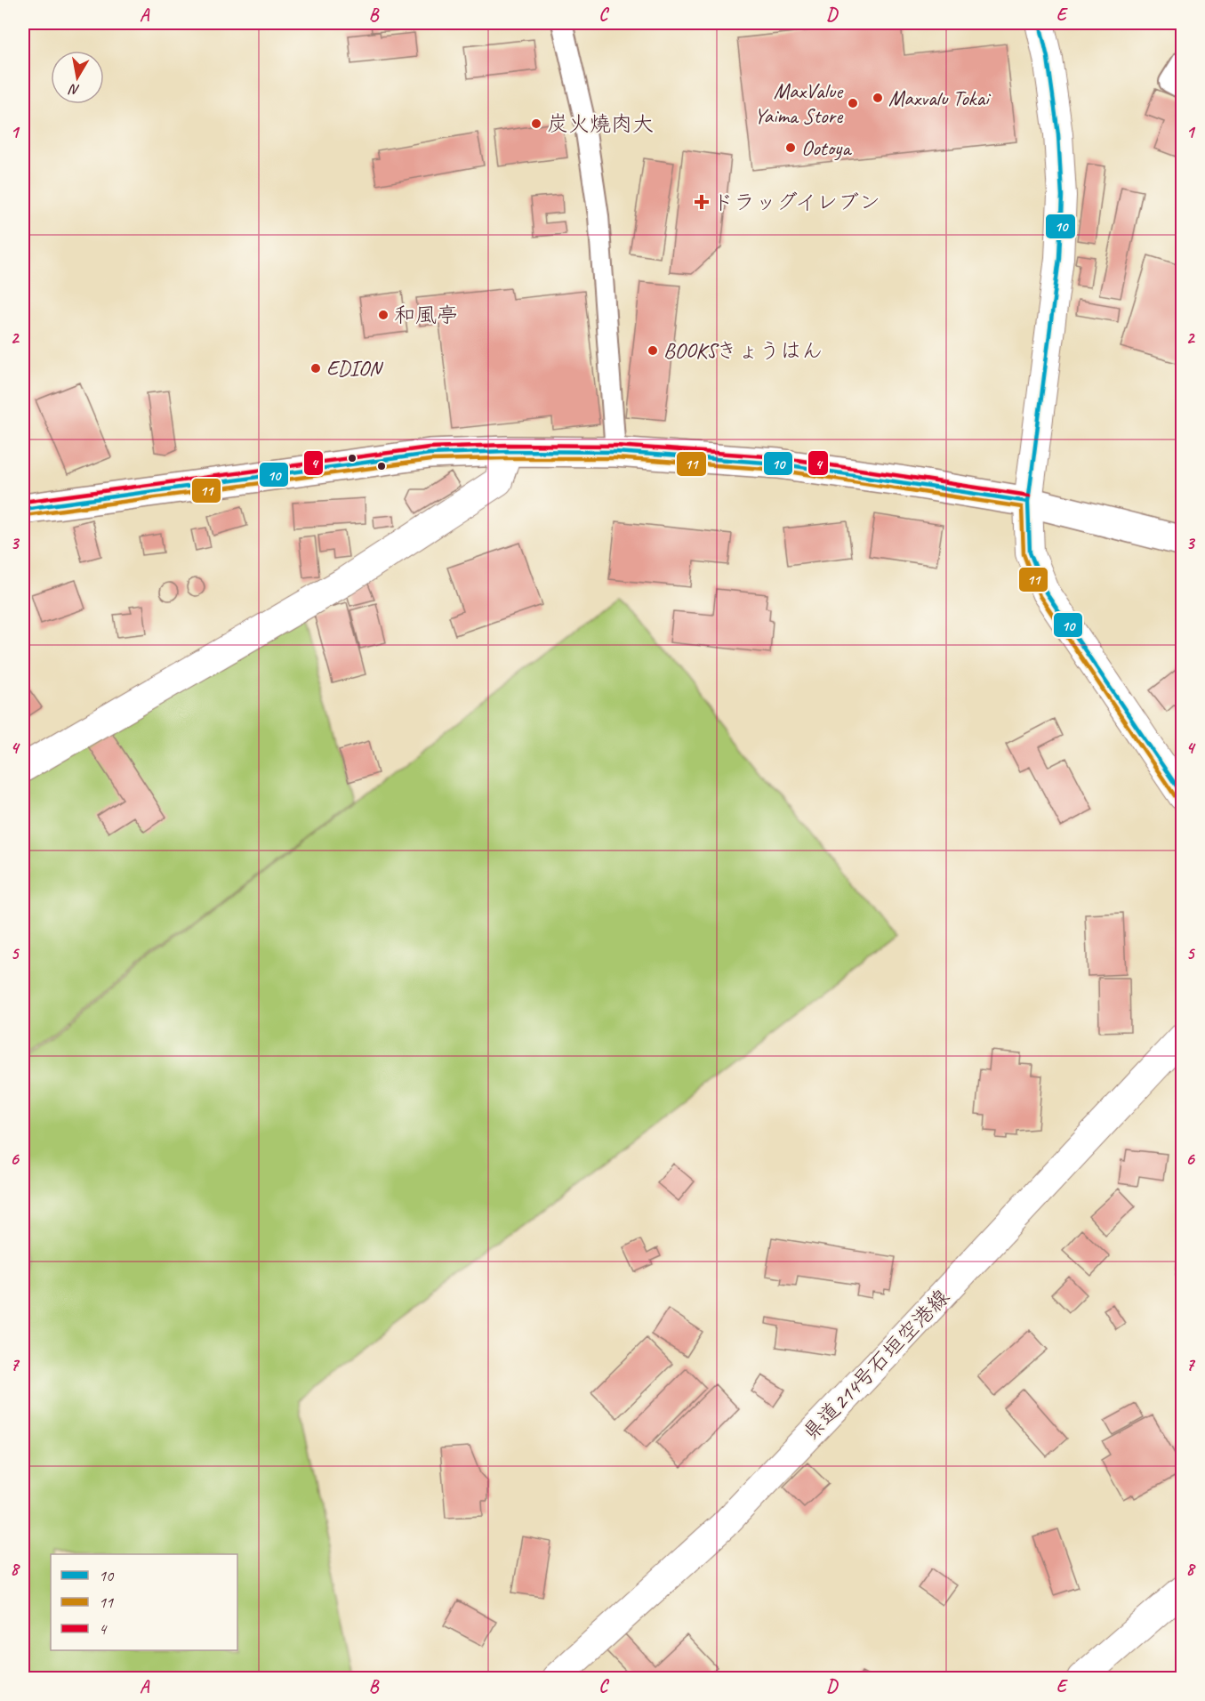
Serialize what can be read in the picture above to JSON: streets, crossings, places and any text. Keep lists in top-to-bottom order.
{
  "streets": {
    "street": ["県道214号石垣空港線"]
  },
  "places": {
    "other": [
      "Maxvalu Tokai",
      "MaxValue Yaima Store",
      "炭火燒肉大",
      "Ootoya",
      "和風亭",
      "BOOKSきょうはん",
      "EDION"
    ],
    "health": ["ドラッグイレブン"]
  },
  "lines": ["transit line 10", "transit line 4", "transit line 11"],
  "legend": ["10", "11", "4"],
  "north": "bottom",
  "grid": {
    "columns": [
      "A",
      "B",
      "C",
      "D",
      "E"
    ],
    "rows": [
      "1",
      "2",
      "3",
      "4",
      "5",
      "6",
      "7",
      "8"
    ]
  }
}
